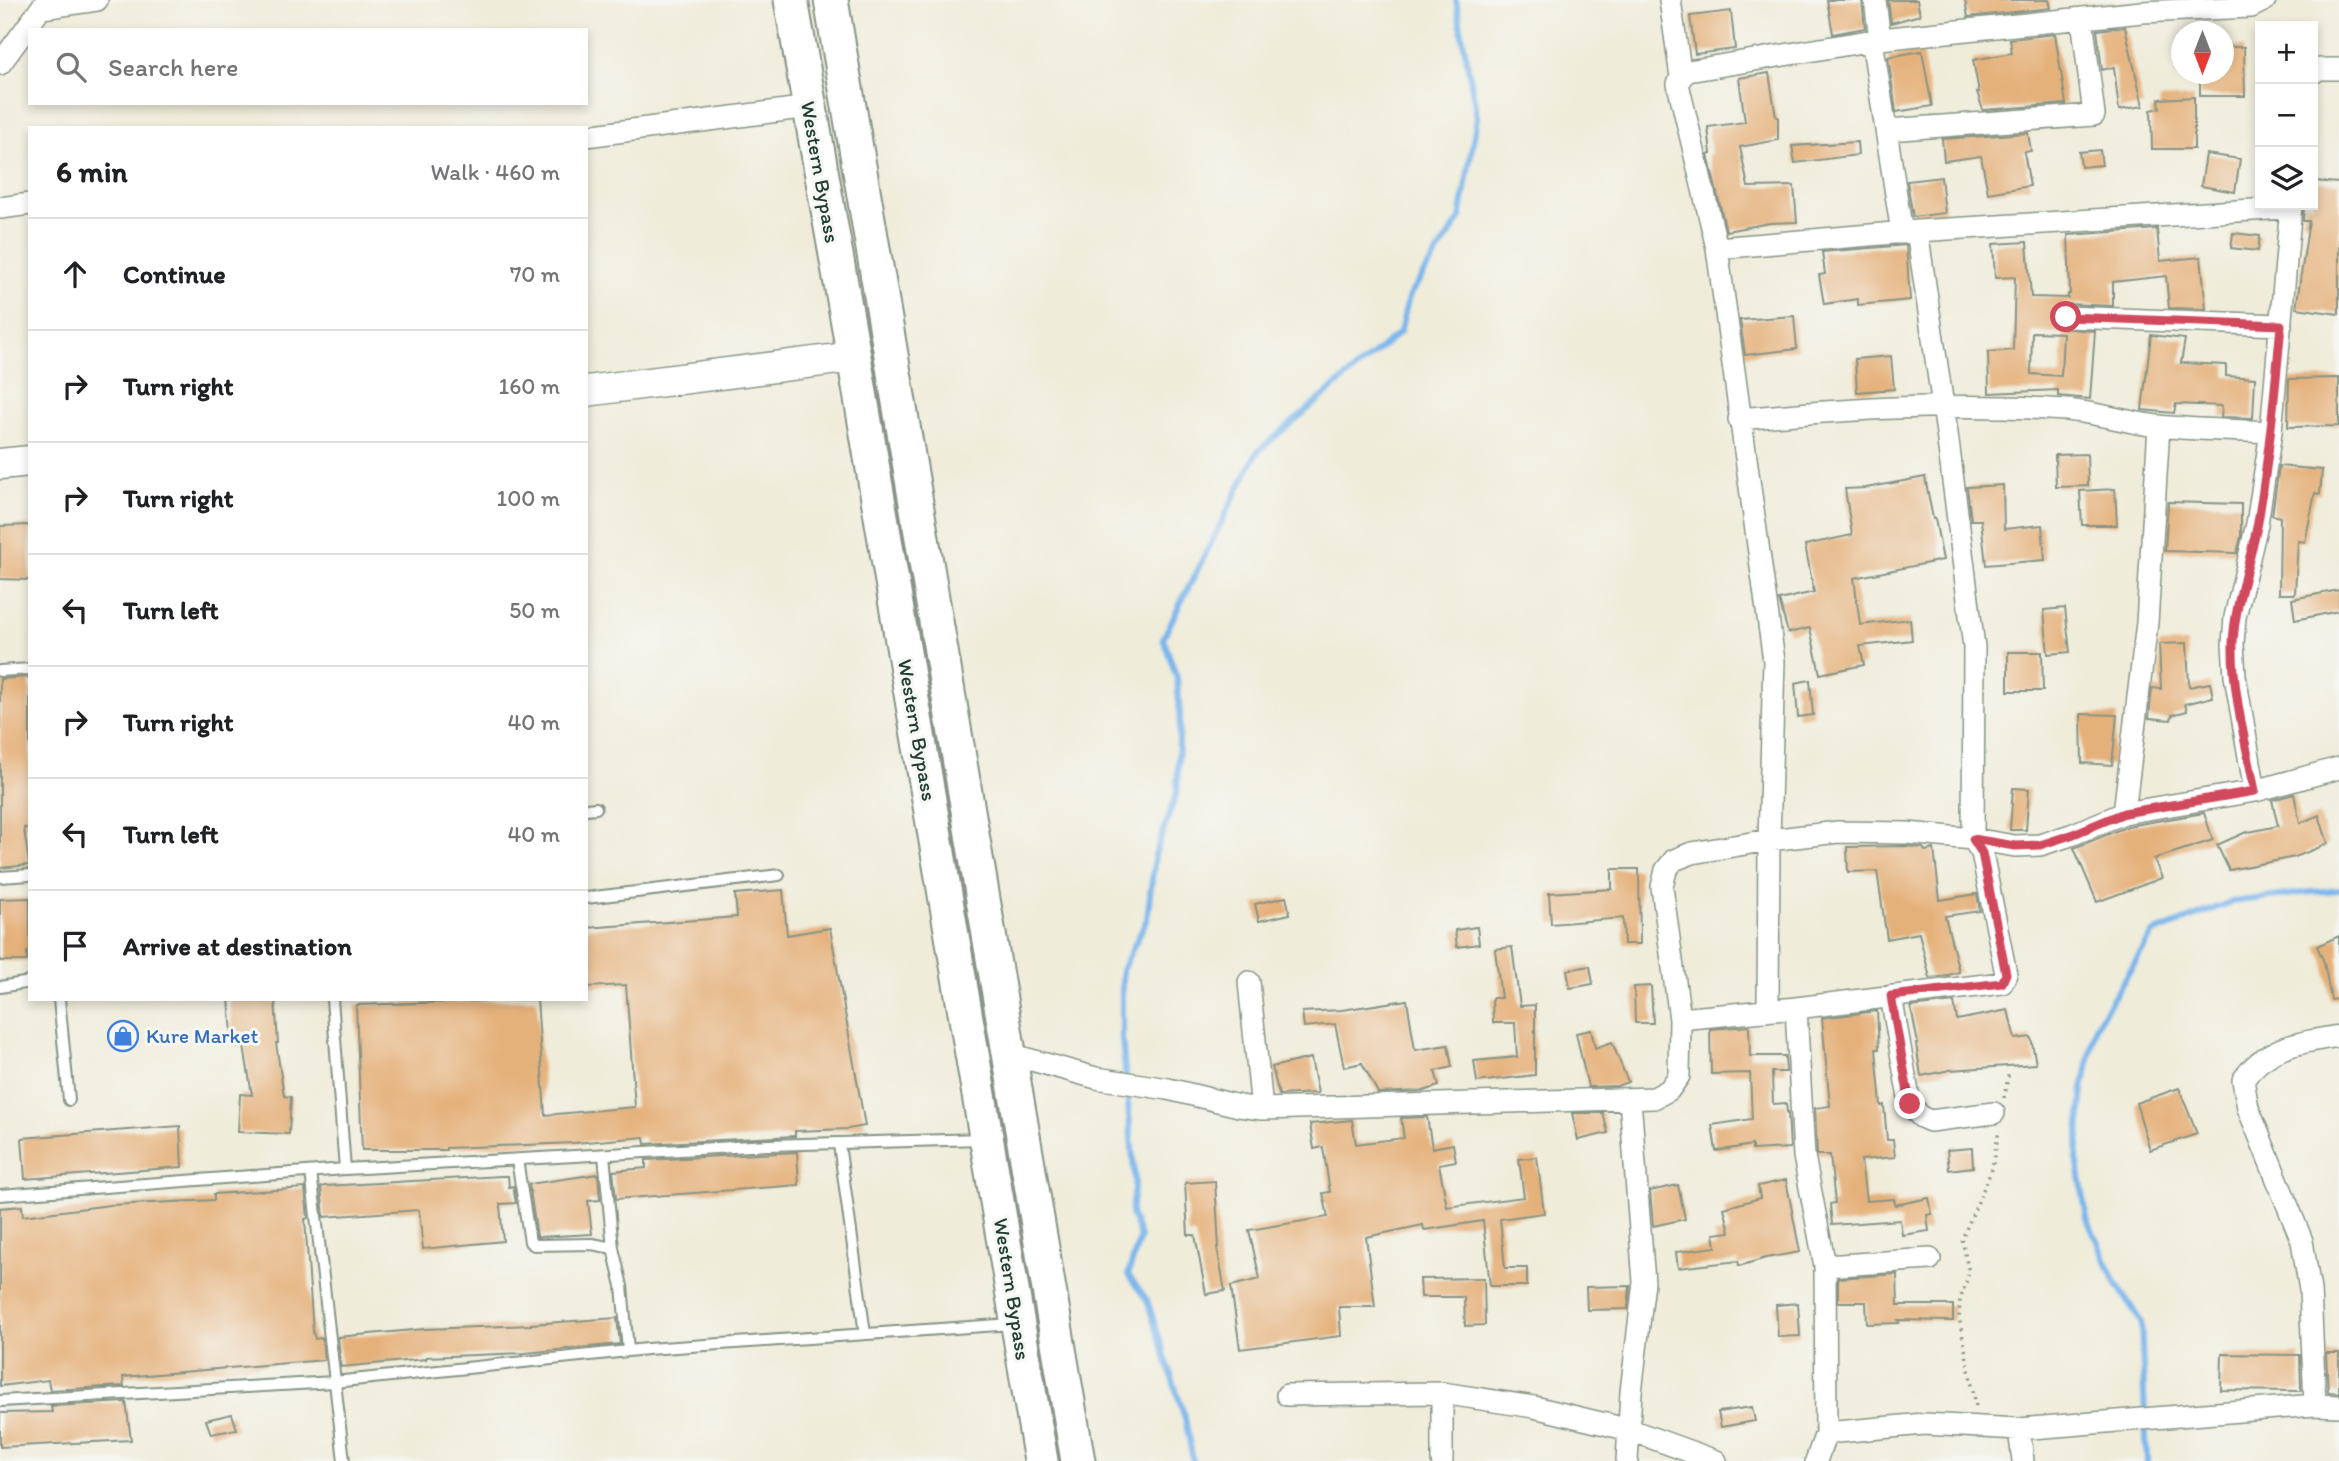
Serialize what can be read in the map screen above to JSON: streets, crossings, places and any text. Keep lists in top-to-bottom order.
{
  "streets": {
    "main road": ["Western Bypass"]
  },
  "places": {
    "shop": ["Kure Market"]
  },
  "north": "bottom",
  "page": {
    "map_buttons": ["+", "−"],
    "search": "Search here",
    "heading": ["6 min", "Walk · 460 m"],
    "list": [
      ["Continue", "70 m"],
      ["Turn right", "160 m"],
      ["Turn right", "100 m"],
      ["Turn left", "50 m"],
      ["Turn right", "40 m"],
      ["Turn left", "40 m"],
      "Arrive at destination"
    ]
  }
}
